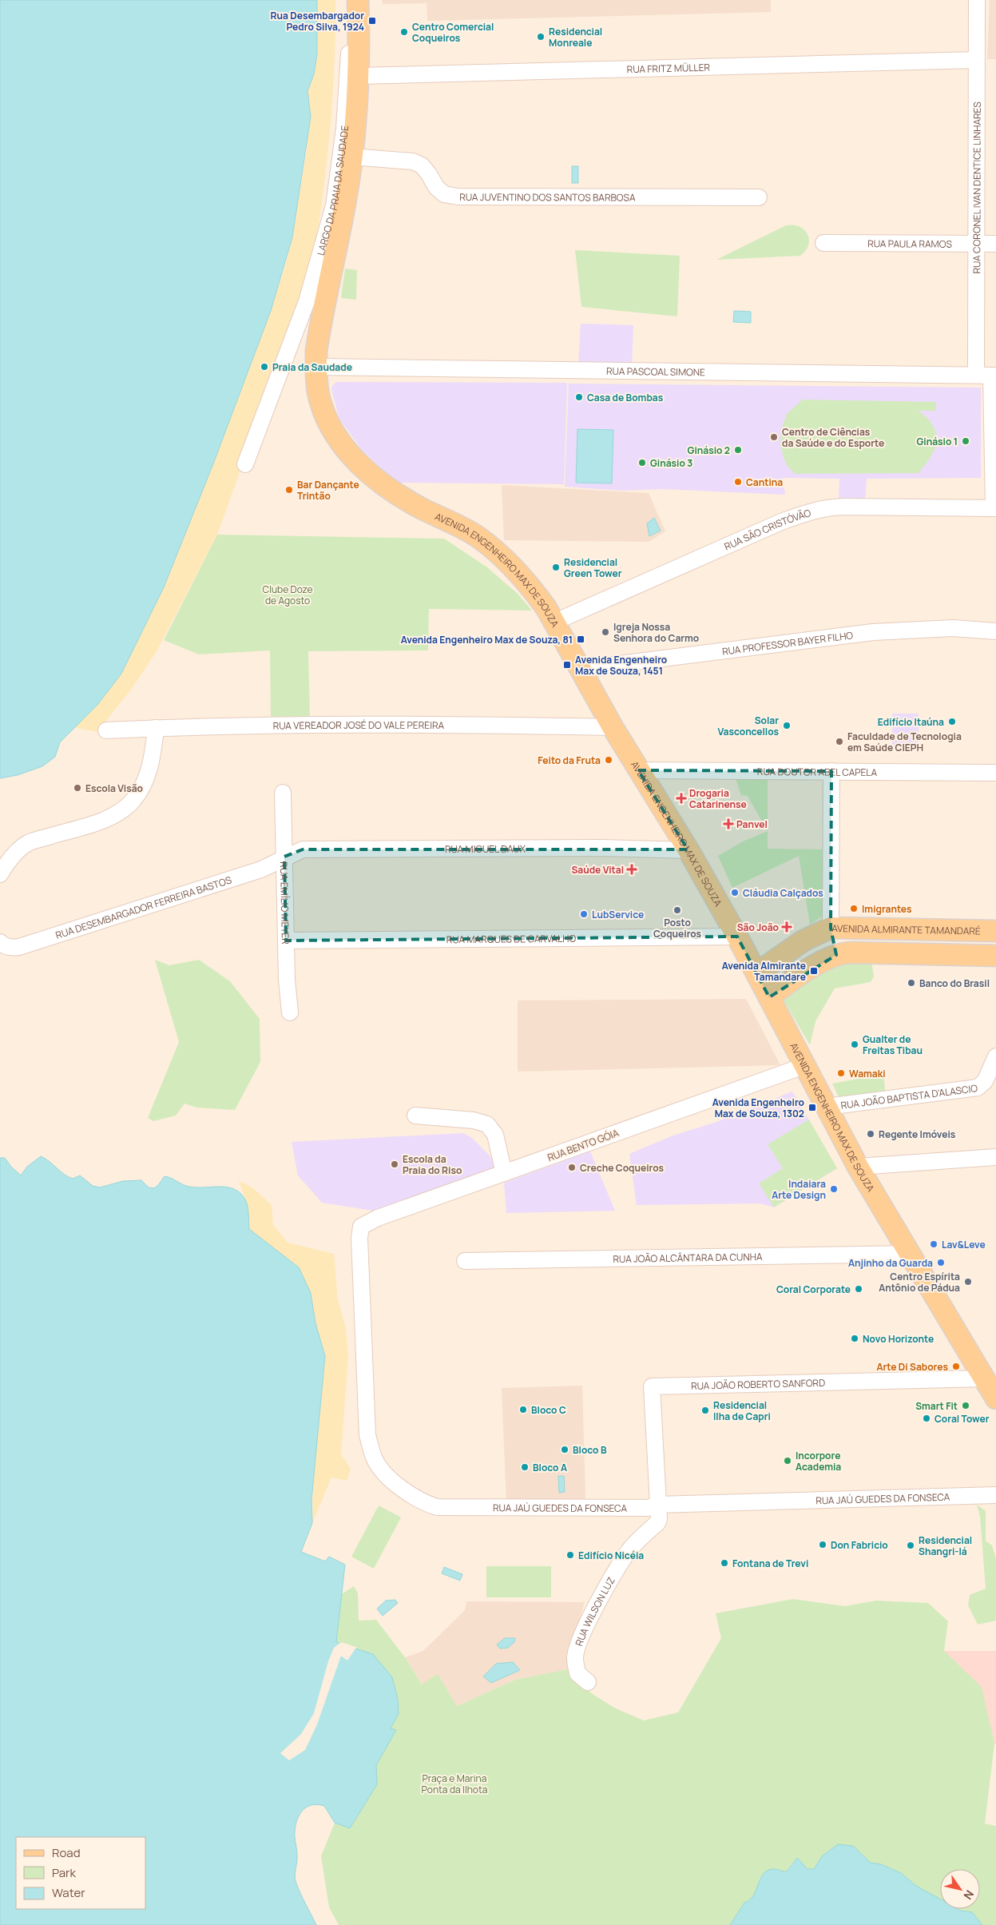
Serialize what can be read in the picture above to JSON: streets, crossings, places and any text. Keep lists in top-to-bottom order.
{
  "streets": {
    "main road": ["AVENIDA ENGENHEIRO MAX DE SOUZA", "AVENIDA ALMIRANTE TAMANDARÉ"],
    "street": [
      "RUA FRITZ MÜLLER",
      "RUA CORONEL IVAN DENTICE LINHARES",
      "LARGO DA PRAIA DA SAUDADE",
      "RUA JUVENTINO DOS SANTOS BARBOSA",
      "RUA PAULA RAMOS",
      "RUA PASCOAL SIMONE",
      "RUA SÃO CRISTÓVÃO",
      "RUA PROFESSOR BAYER FILHO",
      "RUA VEREADOR JOSÉ DO VALE PEREIRA",
      "RUA DOUTOR ABEL CAPELA",
      "RUA MIGUEL DAUX",
      "RUA EMÍLIO MEYER",
      "RUA DESEMBARGADOR FERREIRA BASTOS",
      "RUA MARQUES DE CARVALHO",
      "RUA JOÃO BAPTISTA D'ALASCIO",
      "RUA BENTO GÓIA",
      "RUA JOÃO ALCÂNTARA DA CUNHA",
      "RUA JOÃO ROBERTO SANFORD",
      "RUA JAÚ GUEDES DA FONSECA",
      "RUA WILSON LUZ"
    ]
  },
  "crossings": [
    ["RUA FRITZ MÜLLER", "RUA CORONEL IVAN DENTICE LINHARES"],
    ["RUA FRITZ MÜLLER", "AVENIDA ENGENHEIRO MAX DE SOUZA"],
    ["RUA CORONEL IVAN DENTICE LINHARES", "RUA PAULA RAMOS"],
    ["RUA CORONEL IVAN DENTICE LINHARES", "RUA PASCOAL SIMONE"],
    ["RUA CORONEL IVAN DENTICE LINHARES", "RUA SÃO CRISTÓVÃO"],
    ["RUA JUVENTINO DOS SANTOS BARBOSA", "AVENIDA ENGENHEIRO MAX DE SOUZA"],
    ["RUA PASCOAL SIMONE", "AVENIDA ENGENHEIRO MAX DE SOUZA"],
    ["RUA SÃO CRISTÓVÃO", "AVENIDA ENGENHEIRO MAX DE SOUZA"],
    ["AVENIDA ENGENHEIRO MAX DE SOUZA", "RUA PROFESSOR BAYER FILHO"],
    ["AVENIDA ENGENHEIRO MAX DE SOUZA", "RUA VEREADOR JOSÉ DO VALE PEREIRA"],
    ["AVENIDA ENGENHEIRO MAX DE SOUZA", "RUA DOUTOR ABEL CAPELA"],
    ["AVENIDA ENGENHEIRO MAX DE SOUZA", "RUA MIGUEL DAUX"],
    ["AVENIDA ENGENHEIRO MAX DE SOUZA", "AVENIDA ALMIRANTE TAMANDARÉ"],
    ["AVENIDA ENGENHEIRO MAX DE SOUZA", "RUA MARQUES DE CARVALHO"],
    ["AVENIDA ENGENHEIRO MAX DE SOUZA", "RUA JOÃO BAPTISTA D'ALASCIO"],
    ["AVENIDA ENGENHEIRO MAX DE SOUZA", "RUA BENTO GÓIA"],
    ["AVENIDA ENGENHEIRO MAX DE SOUZA", "RUA JOÃO ALCÂNTARA DA CUNHA"],
    ["AVENIDA ENGENHEIRO MAX DE SOUZA", "RUA JOÃO ROBERTO SANFORD"],
    ["RUA MIGUEL DAUX", "RUA EMÍLIO MEYER"],
    ["RUA MIGUEL DAUX", "RUA DESEMBARGADOR FERREIRA BASTOS"],
    ["RUA EMÍLIO MEYER", "RUA DESEMBARGADOR FERREIRA BASTOS"],
    ["RUA EMÍLIO MEYER", "RUA MARQUES DE CARVALHO"],
    ["RUA BENTO GÓIA", "RUA JAÚ GUEDES DA FONSECA"],
    ["RUA JOÃO ROBERTO SANFORD", "RUA JAÚ GUEDES DA FONSECA"],
    ["RUA JOÃO ROBERTO SANFORD", "RUA WILSON LUZ"],
    ["RUA JAÚ GUEDES DA FONSECA", "RUA WILSON LUZ"]
  ],
  "parks": ["Clube Doze de Agosto", "Praça e Marina Ponta da Ilhota"],
  "places": {
    "transit": [
      "Rua Desembargador Pedro Silva, 1924",
      "Avenida Engenheiro Max de Souza, 81",
      "Avenida Engenheiro Max de Souza, 1451",
      "Avenida Almirante Tamandare",
      "Avenida Engenheiro Max de Souza, 1302"
    ],
    "other": [
      "Centro Comercial Coqueiros",
      "Residencial Monreale",
      "Praia da Saudade",
      "Casa de Bombas",
      "Centro de Ciências da Saúde e do Esporte",
      "Ginásio 1",
      "Ginásio 2",
      "Ginásio 3",
      "Cantina",
      "Bar Dançante Trintão",
      "Residencial Green Tower",
      "Igreja Nossa Senhora do Carmo",
      "Edifício Itaúna",
      "Solar Vasconcellos",
      "Faculdade de Tecnologia em Saúde CIEPH",
      "Feito da Fruta",
      "Escola Visão",
      "Cláudia Calçados",
      "Imigrantes",
      "Posto Coqueiros",
      "LubService",
      "Banco do Brasil",
      "Gualter de Freitas Tibau",
      "Wamaki",
      "Regente Imóveis",
      "Escola da Praia do Riso",
      "Creche Coqueiros",
      "Indaiara Arte Design",
      "Lav&Leve",
      "Anjinho da Guarda",
      "Centro Espírita Antônio de Pádua",
      "Coral Corporate",
      "Novo Horizonte",
      "Arte Di Sabores",
      "Smart Fit",
      "Bloco C",
      "Residencial Ilha de Capri",
      "Coral Tower",
      "Bloco B",
      "Incorpore Academia",
      "Bloco A",
      "Don Fabricio",
      "Residencial Shangri-lá",
      "Edifício Nicéia",
      "Fontana de Trevi"
    ],
    "health": [
      "Drogaria Catarinense",
      "Panvel",
      "Saúde Vital",
      "São João"
    ]
  },
  "legend": ["Road", "Park", "Water"],
  "north": "bottom right"
}
